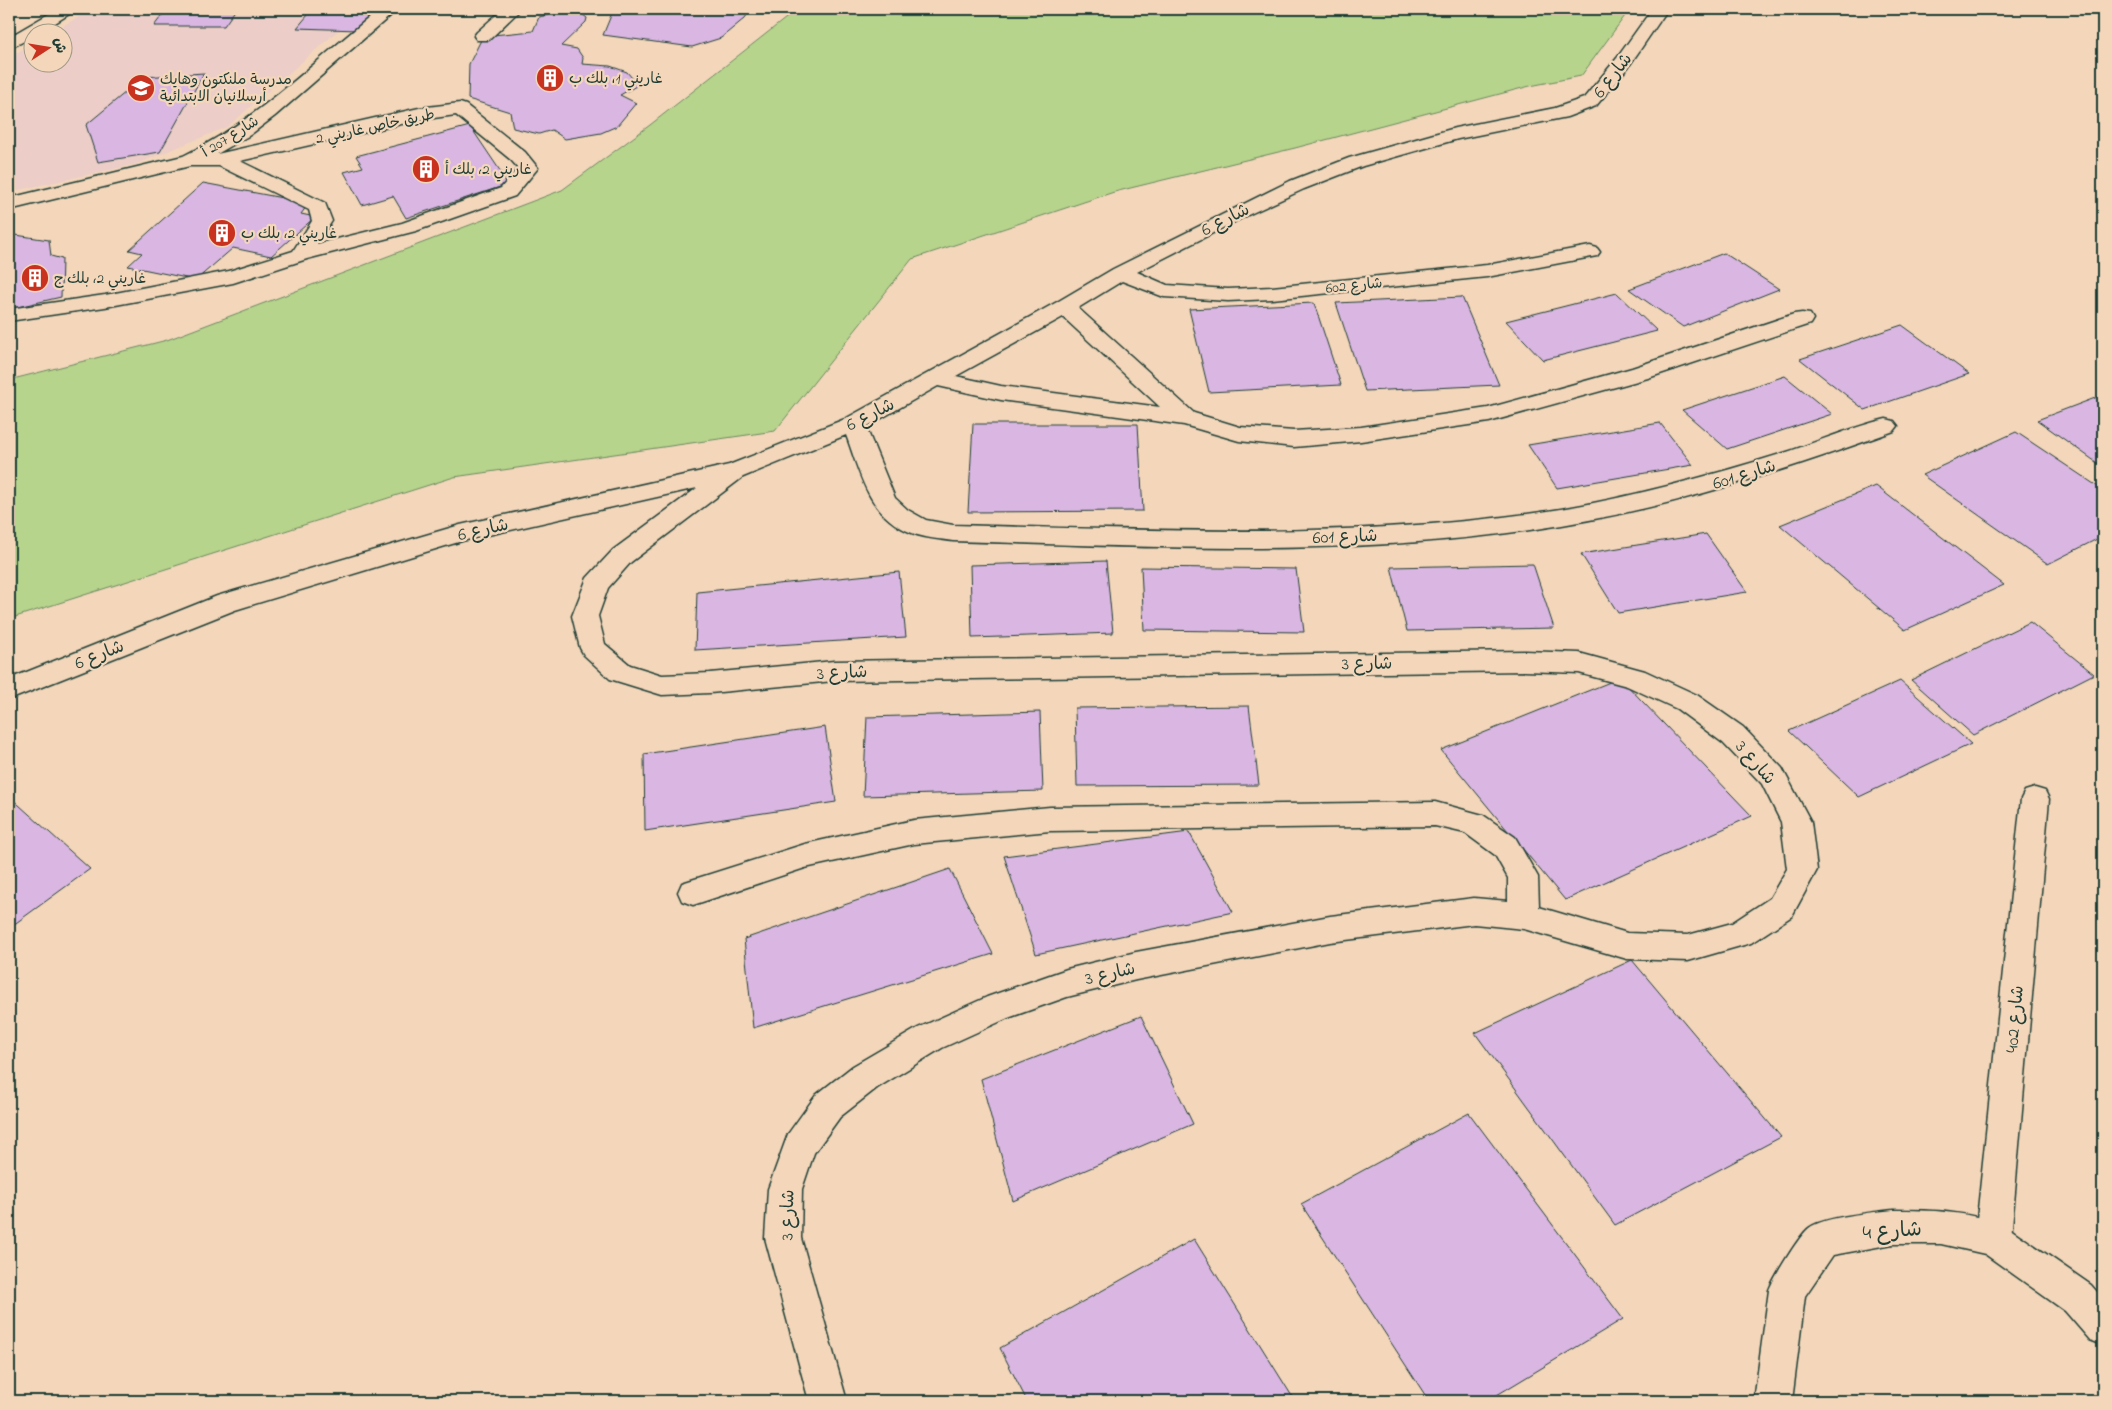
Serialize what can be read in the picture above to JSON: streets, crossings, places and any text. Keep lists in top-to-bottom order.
{
  "streets": {
    "street": [
      "شارع 6",
      "طريق خاص غاريني 2",
      "شارع 207 أ",
      "شارع 602",
      "شارع 601",
      "شارع 3",
      "شارع 402",
      "شارع 4"
    ]
  },
  "crossings": [
    ["شارع 6", "شارع 602"],
    ["شارع 6", "شارع 601"],
    ["شارع 6", "شارع 3"],
    ["طريق خاص غاريني 2", "شارع 207 أ"],
    ["شارع 402", "شارع 4"]
  ],
  "places": {
    "building": [
      "غاريني 1، بلك ب",
      "غاريني 2، بلك أ",
      "غاريني 2، بلك ب",
      "غاريني 2، بلك ج"
    ],
    "school or university": ["مدرسة ملنكتون وهايك أرسلانيان الابتدائية"]
  },
  "north": "right"
}
